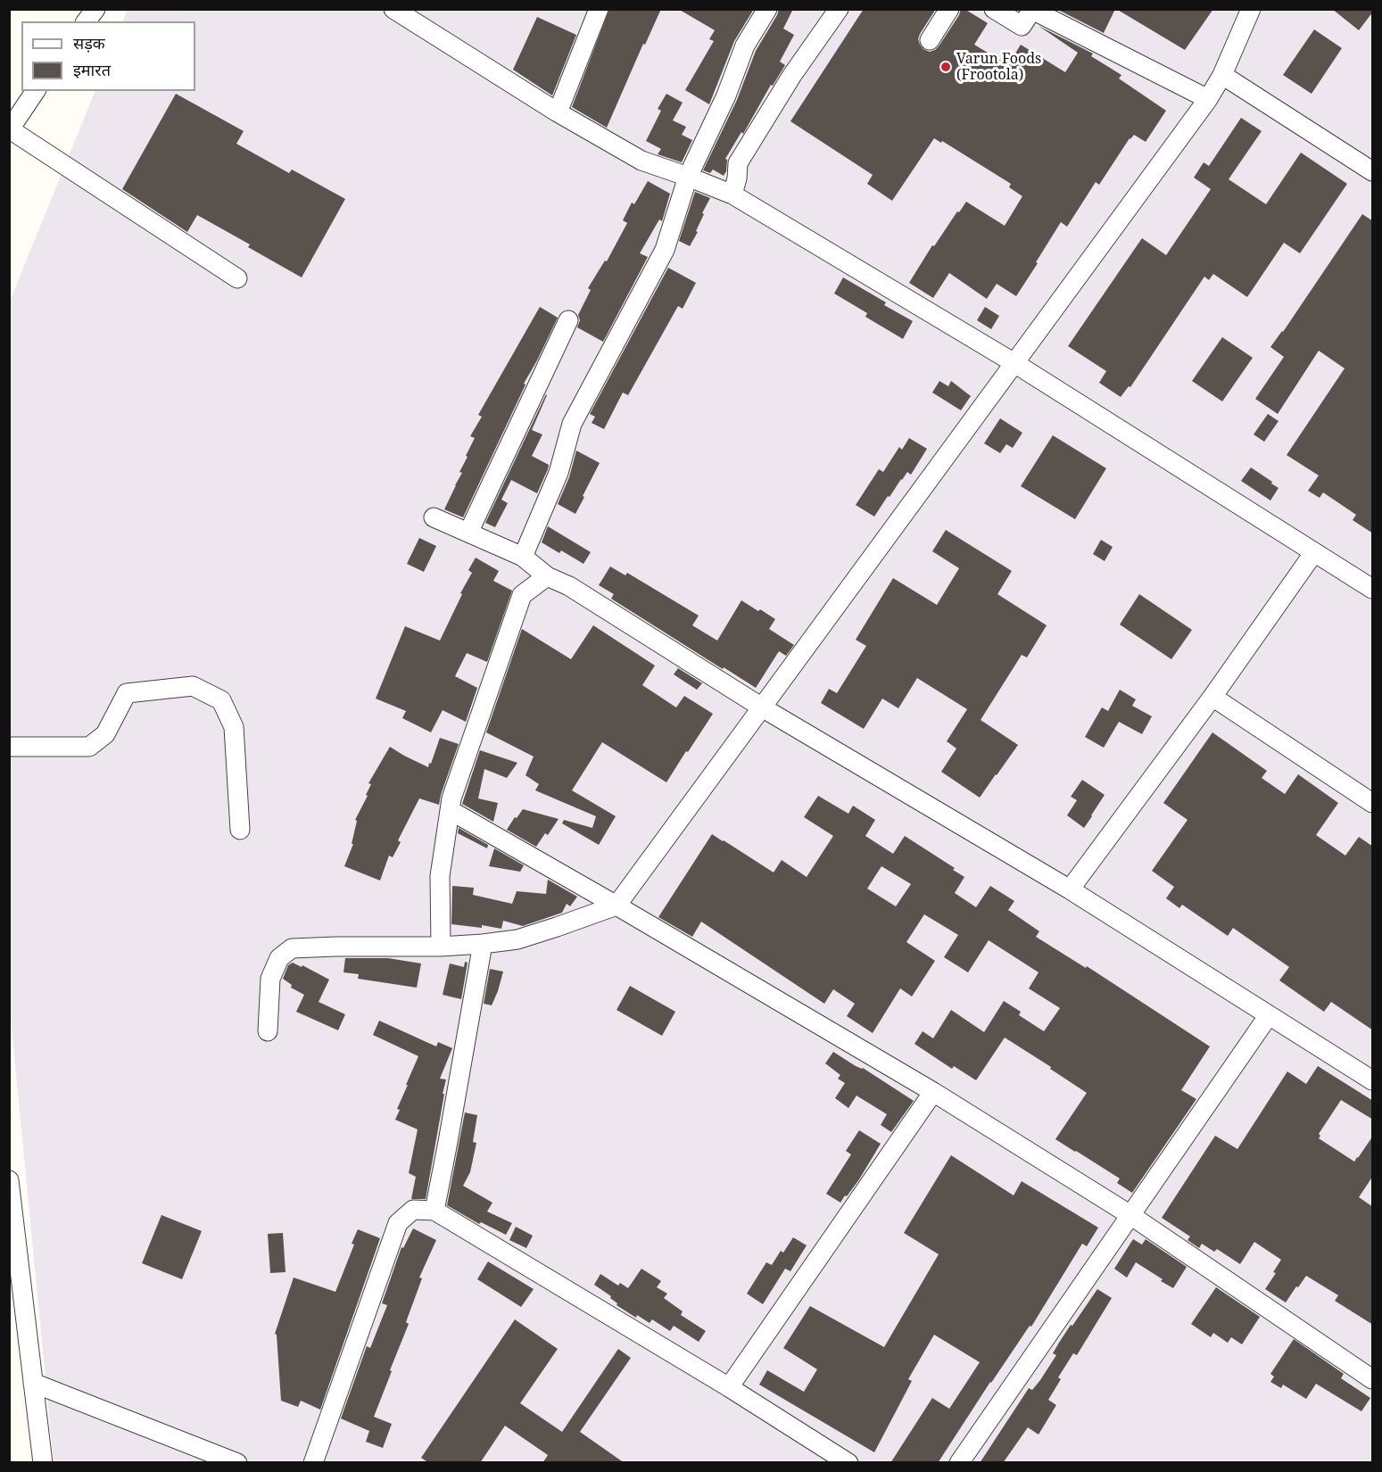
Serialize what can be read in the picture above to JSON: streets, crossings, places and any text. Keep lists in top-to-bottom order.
{
  "places": ["Varun Foods (Frootola)"],
  "legend": ["सड़क", "इमारत"]
}
